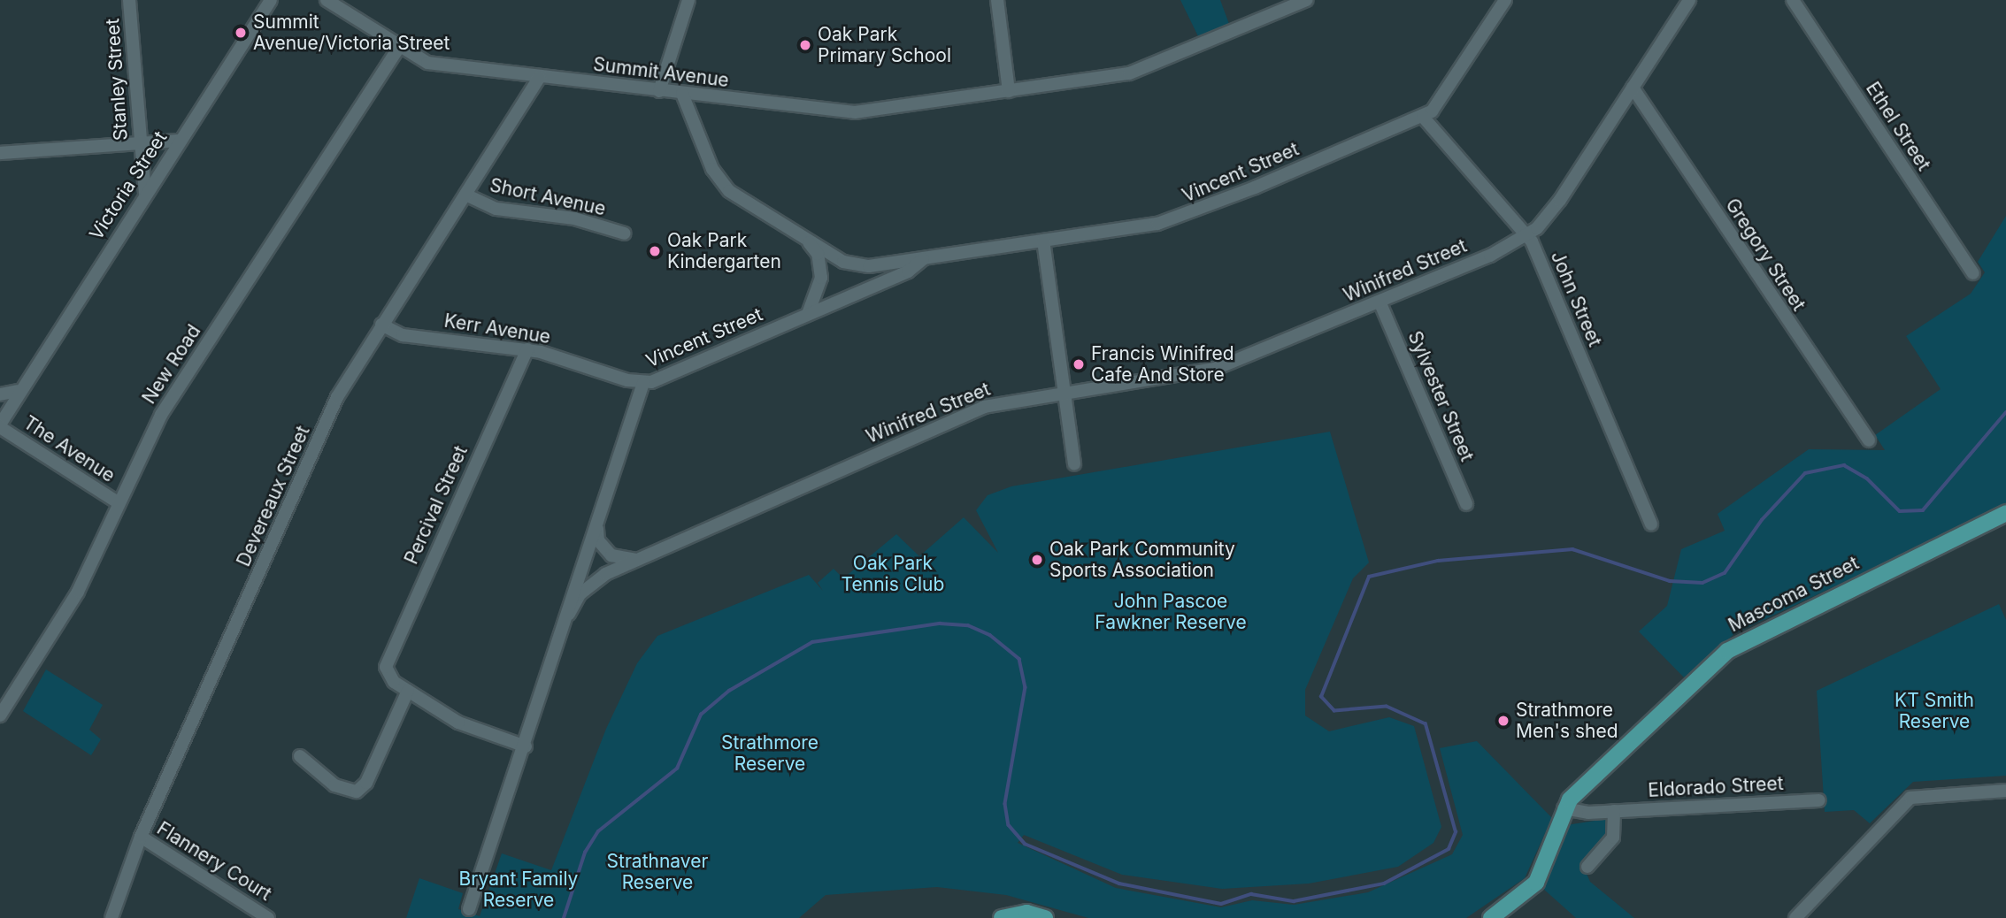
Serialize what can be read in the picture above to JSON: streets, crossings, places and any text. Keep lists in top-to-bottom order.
{
  "streets": {
    "main road": ["Mascoma Street"],
    "street": [
      "Summit Avenue",
      "Stanley Street",
      "Ethel Street",
      "Vincent Street",
      "Victoria Street",
      "Short Avenue",
      "Gregory Street",
      "Winifred Street",
      "John Street",
      "Kerr Avenue",
      "New Road",
      "Sylvester Street",
      "The Avenue",
      "Devereaux Street",
      "Percival Street",
      "Eldorado Street",
      "Flannery Court"
    ]
  },
  "crossings": [
    ["Summit Avenue", "New Road"],
    ["Summit Avenue", "Devereaux Street"],
    ["Stanley Street", "Victoria Street"],
    ["Vincent Street", "Winifred Street"],
    ["Vincent Street", "John Street"],
    ["Vincent Street", "Kerr Avenue"],
    ["Victoria Street", "The Avenue"],
    ["Short Avenue", "Devereaux Street"],
    ["Winifred Street", "John Street"],
    ["Winifred Street", "Sylvester Street"],
    ["Kerr Avenue", "Devereaux Street"],
    ["Kerr Avenue", "Percival Street"],
    ["New Road", "The Avenue"],
    ["Devereaux Street", "Flannery Court"],
    ["Mascoma Street", "Eldorado Street"]
  ],
  "parks": [
    "Oak Park Tennis Club",
    "John Pascoe Fawkner Reserve",
    "KT Smith Reserve",
    "Strathmore Reserve",
    "Strathnaver Reserve",
    "Bryant Family Reserve"
  ],
  "places": [
    "Summit Avenue/Victoria Street",
    "Oak Park Primary School",
    "Oak Park Kindergarten",
    "Francis Winifred Cafe And Store",
    "Oak Park Community Sports Association",
    "Strathmore Men's shed"
  ]
}
